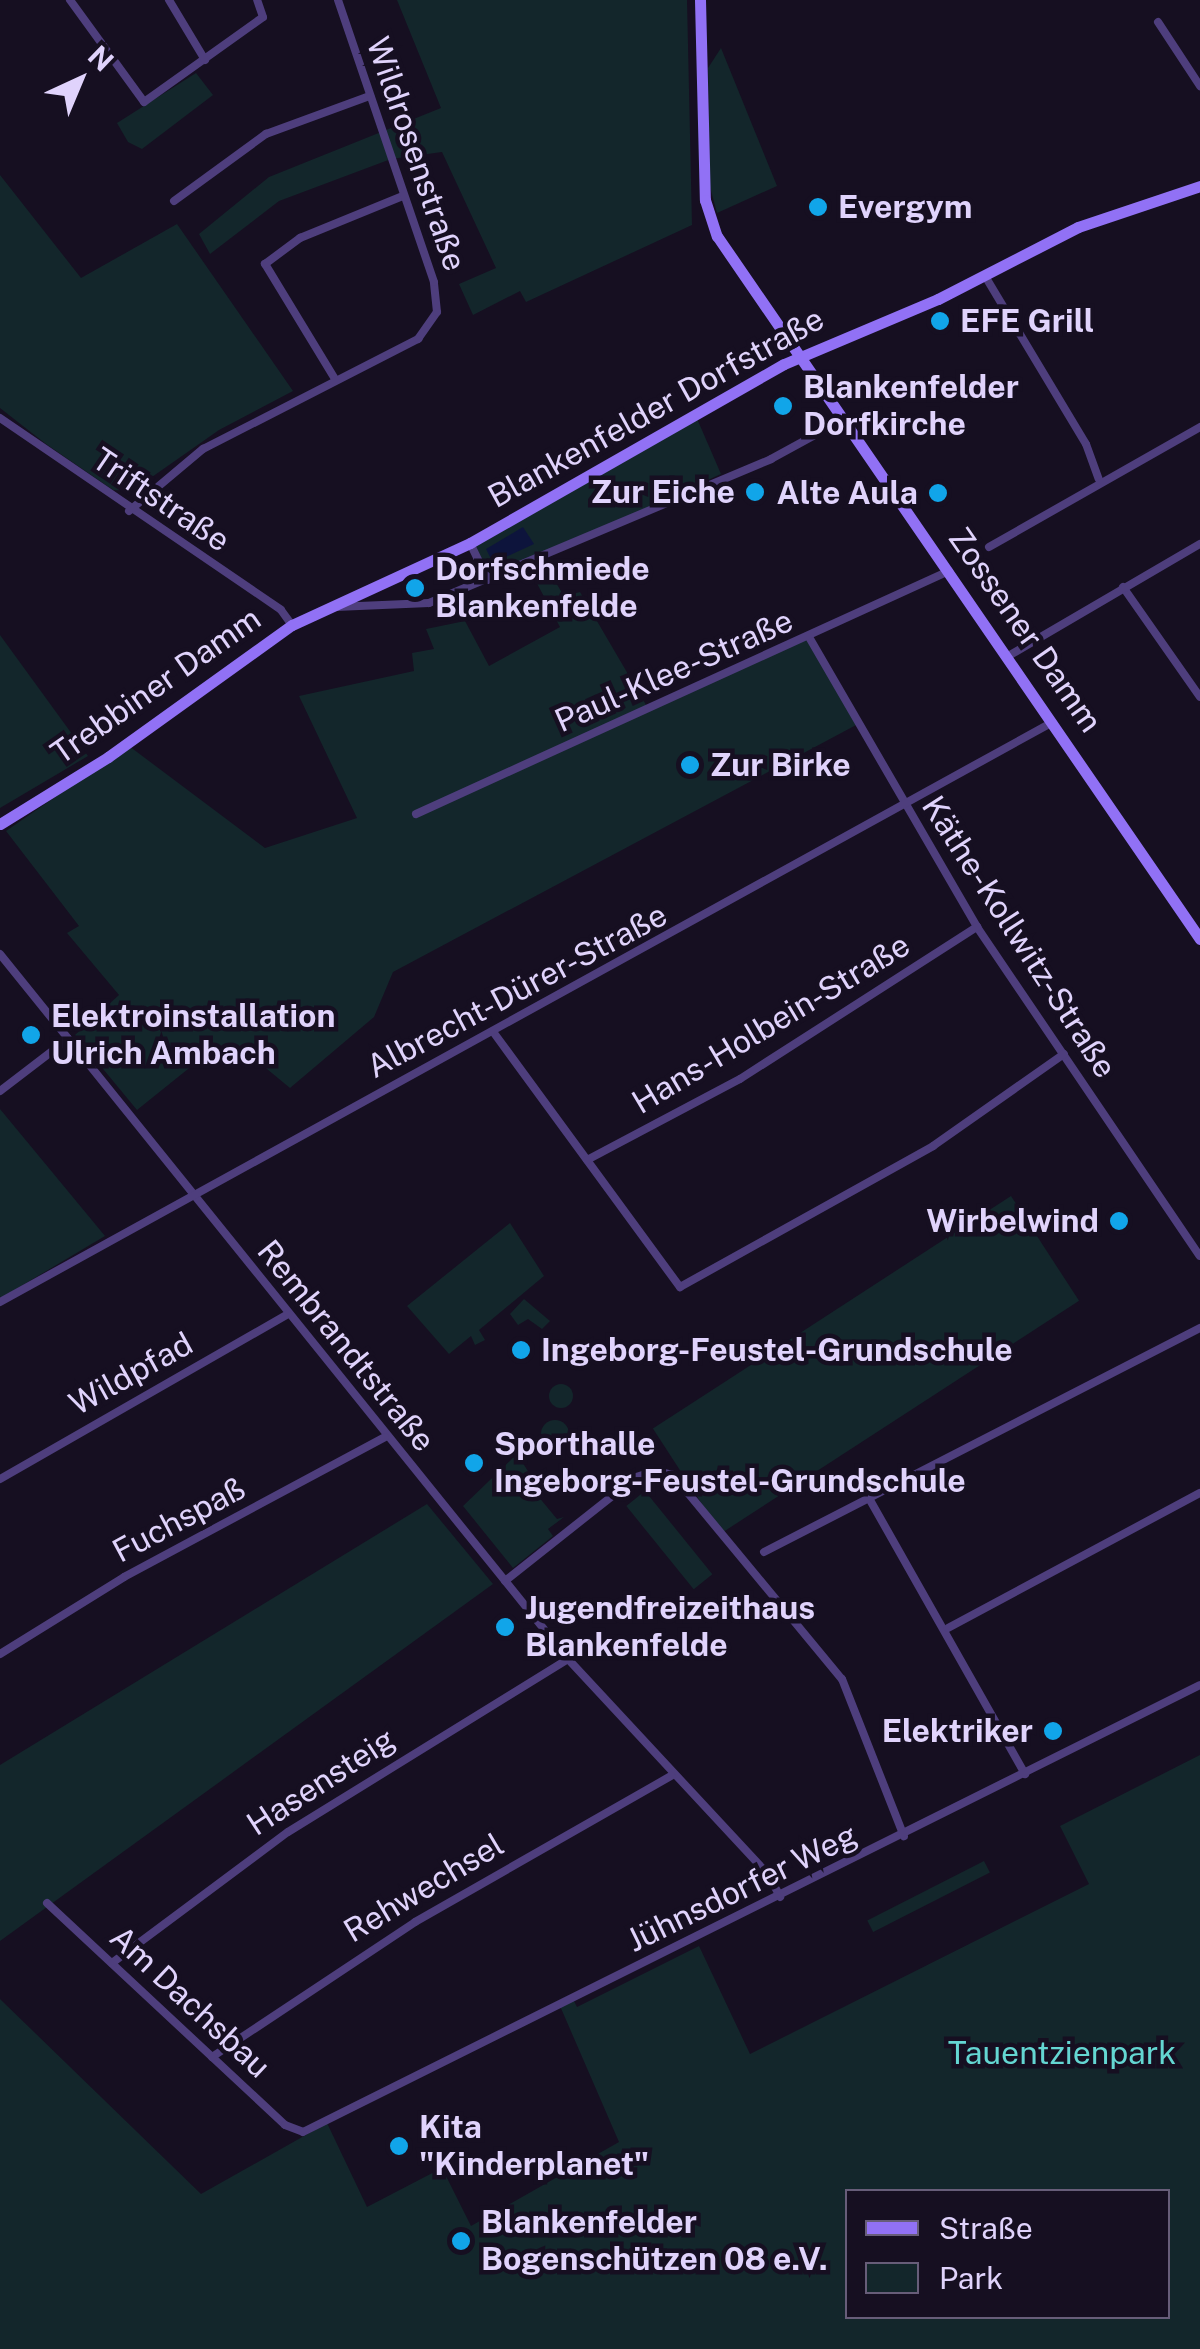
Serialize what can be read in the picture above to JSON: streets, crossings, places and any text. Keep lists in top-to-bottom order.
{
  "streets": {
    "main road": ["Blankenfelder Dorfstraße", "Zossener Damm", "Trebbiner Damm"],
    "street": [
      "Wildrosenstraße",
      "Triftstraße",
      "Paul-Klee-Straße",
      "Käthe-Kollwitz-Straße",
      "Albrecht-Dürer-Straße",
      "Hans-Holbein-Straße",
      "Rembrandtstraße",
      "Wildpfad",
      "Fuchspaß",
      "Hasensteig",
      "Rehwechsel",
      "Jühnsdorfer Weg",
      "Am Dachsbau"
    ]
  },
  "crossings": [
    ["Wildrosenstraße", "Triftstraße"],
    ["Blankenfelder Dorfstraße", "Triftstraße"],
    ["Blankenfelder Dorfstraße", "Zossener Damm"],
    ["Blankenfelder Dorfstraße", "Trebbiner Damm"],
    ["Triftstraße", "Trebbiner Damm"],
    ["Zossener Damm", "Paul-Klee-Straße"],
    ["Zossener Damm", "Albrecht-Dürer-Straße"],
    ["Paul-Klee-Straße", "Käthe-Kollwitz-Straße"],
    ["Käthe-Kollwitz-Straße", "Albrecht-Dürer-Straße"],
    ["Käthe-Kollwitz-Straße", "Hans-Holbein-Straße"],
    ["Albrecht-Dürer-Straße", "Rembrandtstraße"],
    ["Rembrandtstraße", "Wildpfad"],
    ["Rembrandtstraße", "Fuchspaß"],
    ["Rembrandtstraße", "Hasensteig"],
    ["Rembrandtstraße", "Rehwechsel"],
    ["Rembrandtstraße", "Jühnsdorfer Weg"],
    ["Hasensteig", "Am Dachsbau"],
    ["Rehwechsel", "Am Dachsbau"],
    ["Jühnsdorfer Weg", "Am Dachsbau"]
  ],
  "parks": ["Tauentzienpark"],
  "places": [
    "Evergym",
    "EFE Grill",
    "Blankenfelder Dorfkirche",
    "Zur Eiche",
    "Alte Aula",
    "Dorfschmiede Blankenfelde",
    "Zur Birke",
    "Elektroinstallation Ulrich Ambach",
    "Wirbelwind",
    "Ingeborg-Feustel-Grundschule",
    "Sporthalle Ingeborg-Feustel-Grundschule",
    "Jugendfreizeithaus Blankenfelde",
    "Elektriker",
    "Kita \"Kinderplanet\"",
    "Blankenfelder Bogenschützen 08 e.V."
  ],
  "legend": ["Straße", "Park"],
  "north": "top right"
}
